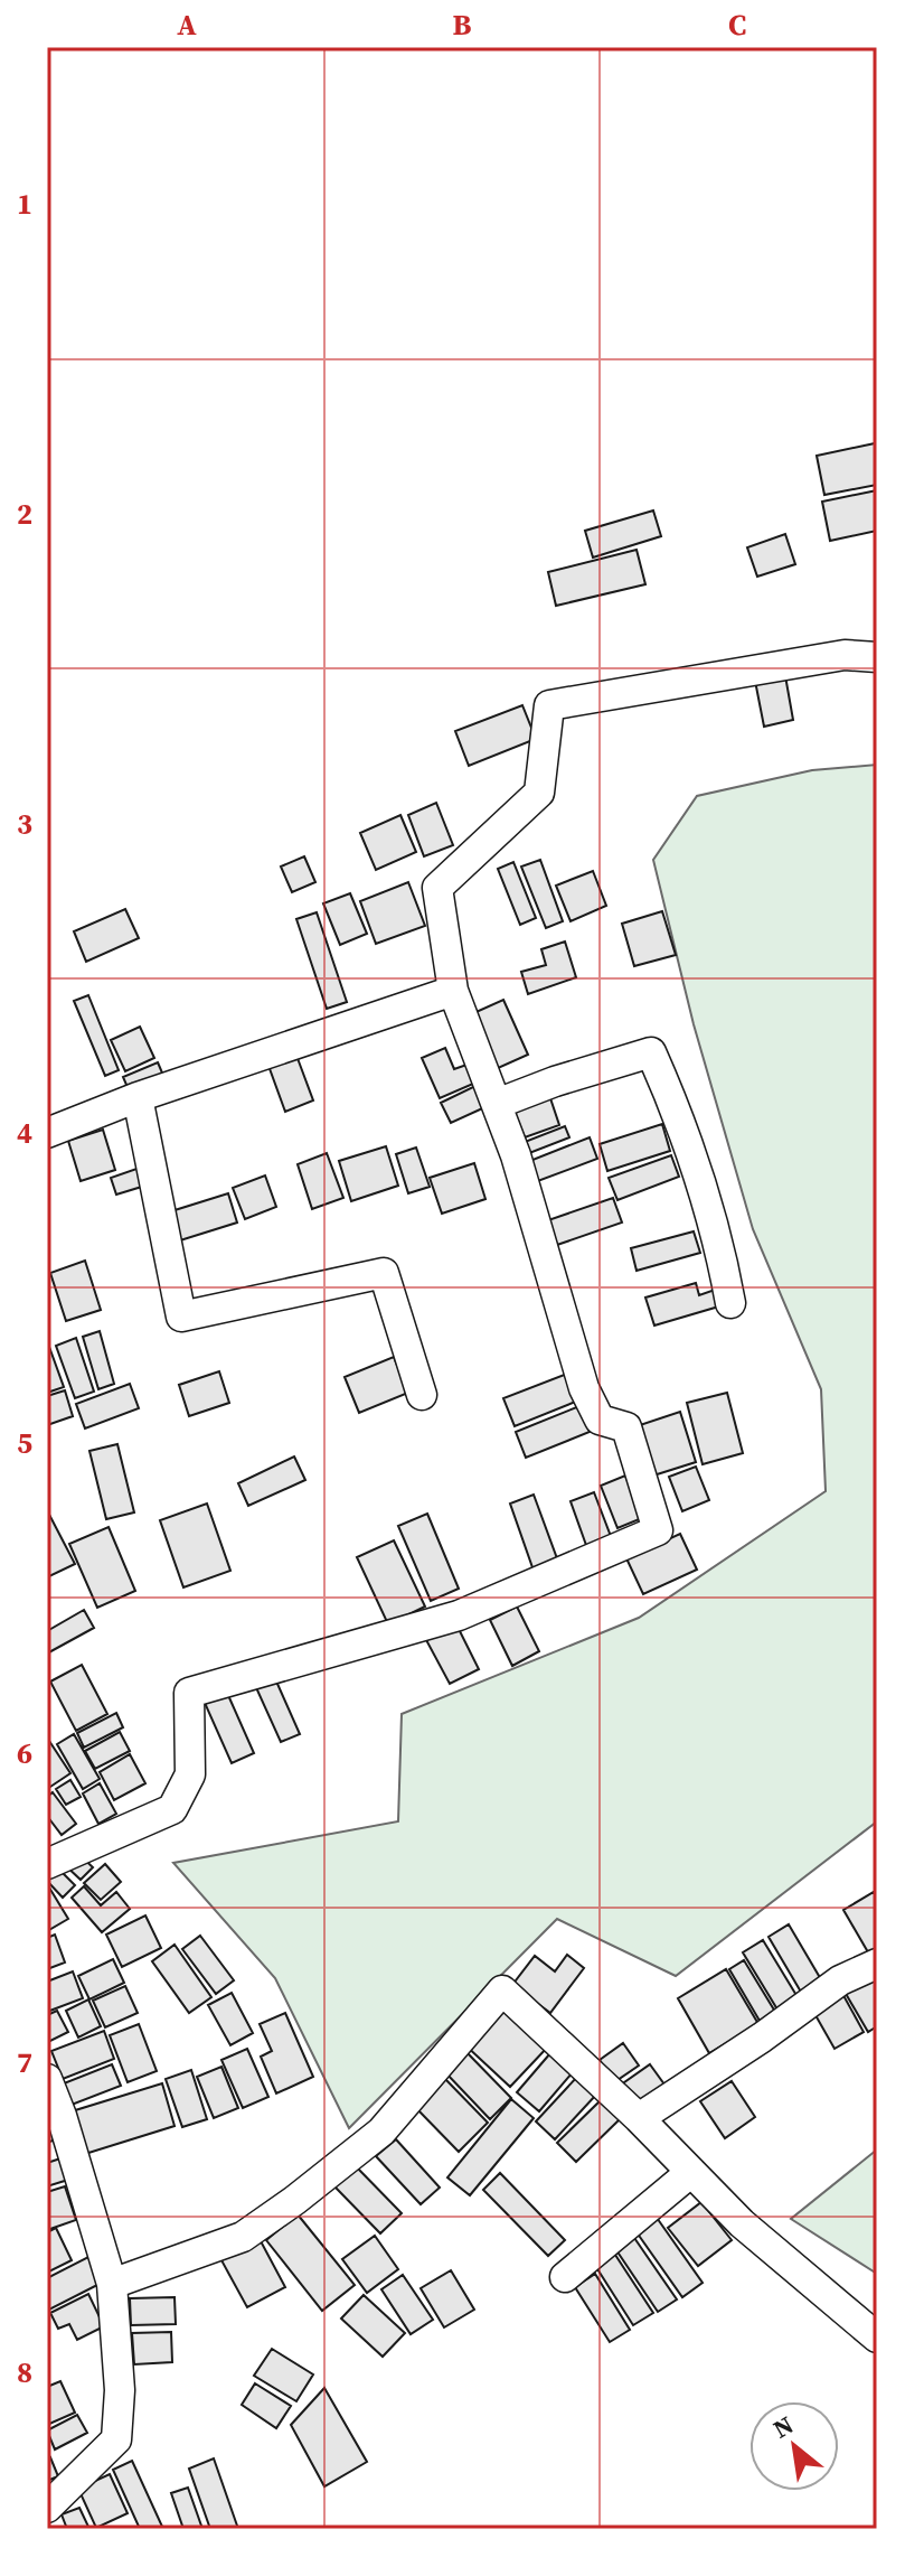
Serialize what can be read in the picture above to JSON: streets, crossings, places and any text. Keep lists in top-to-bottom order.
{
  "north": "top left",
  "grid": {
    "columns": ["A", "B", "C"],
    "rows": [
      "1",
      "2",
      "3",
      "4",
      "5",
      "6",
      "7",
      "8"
    ]
  }
}
